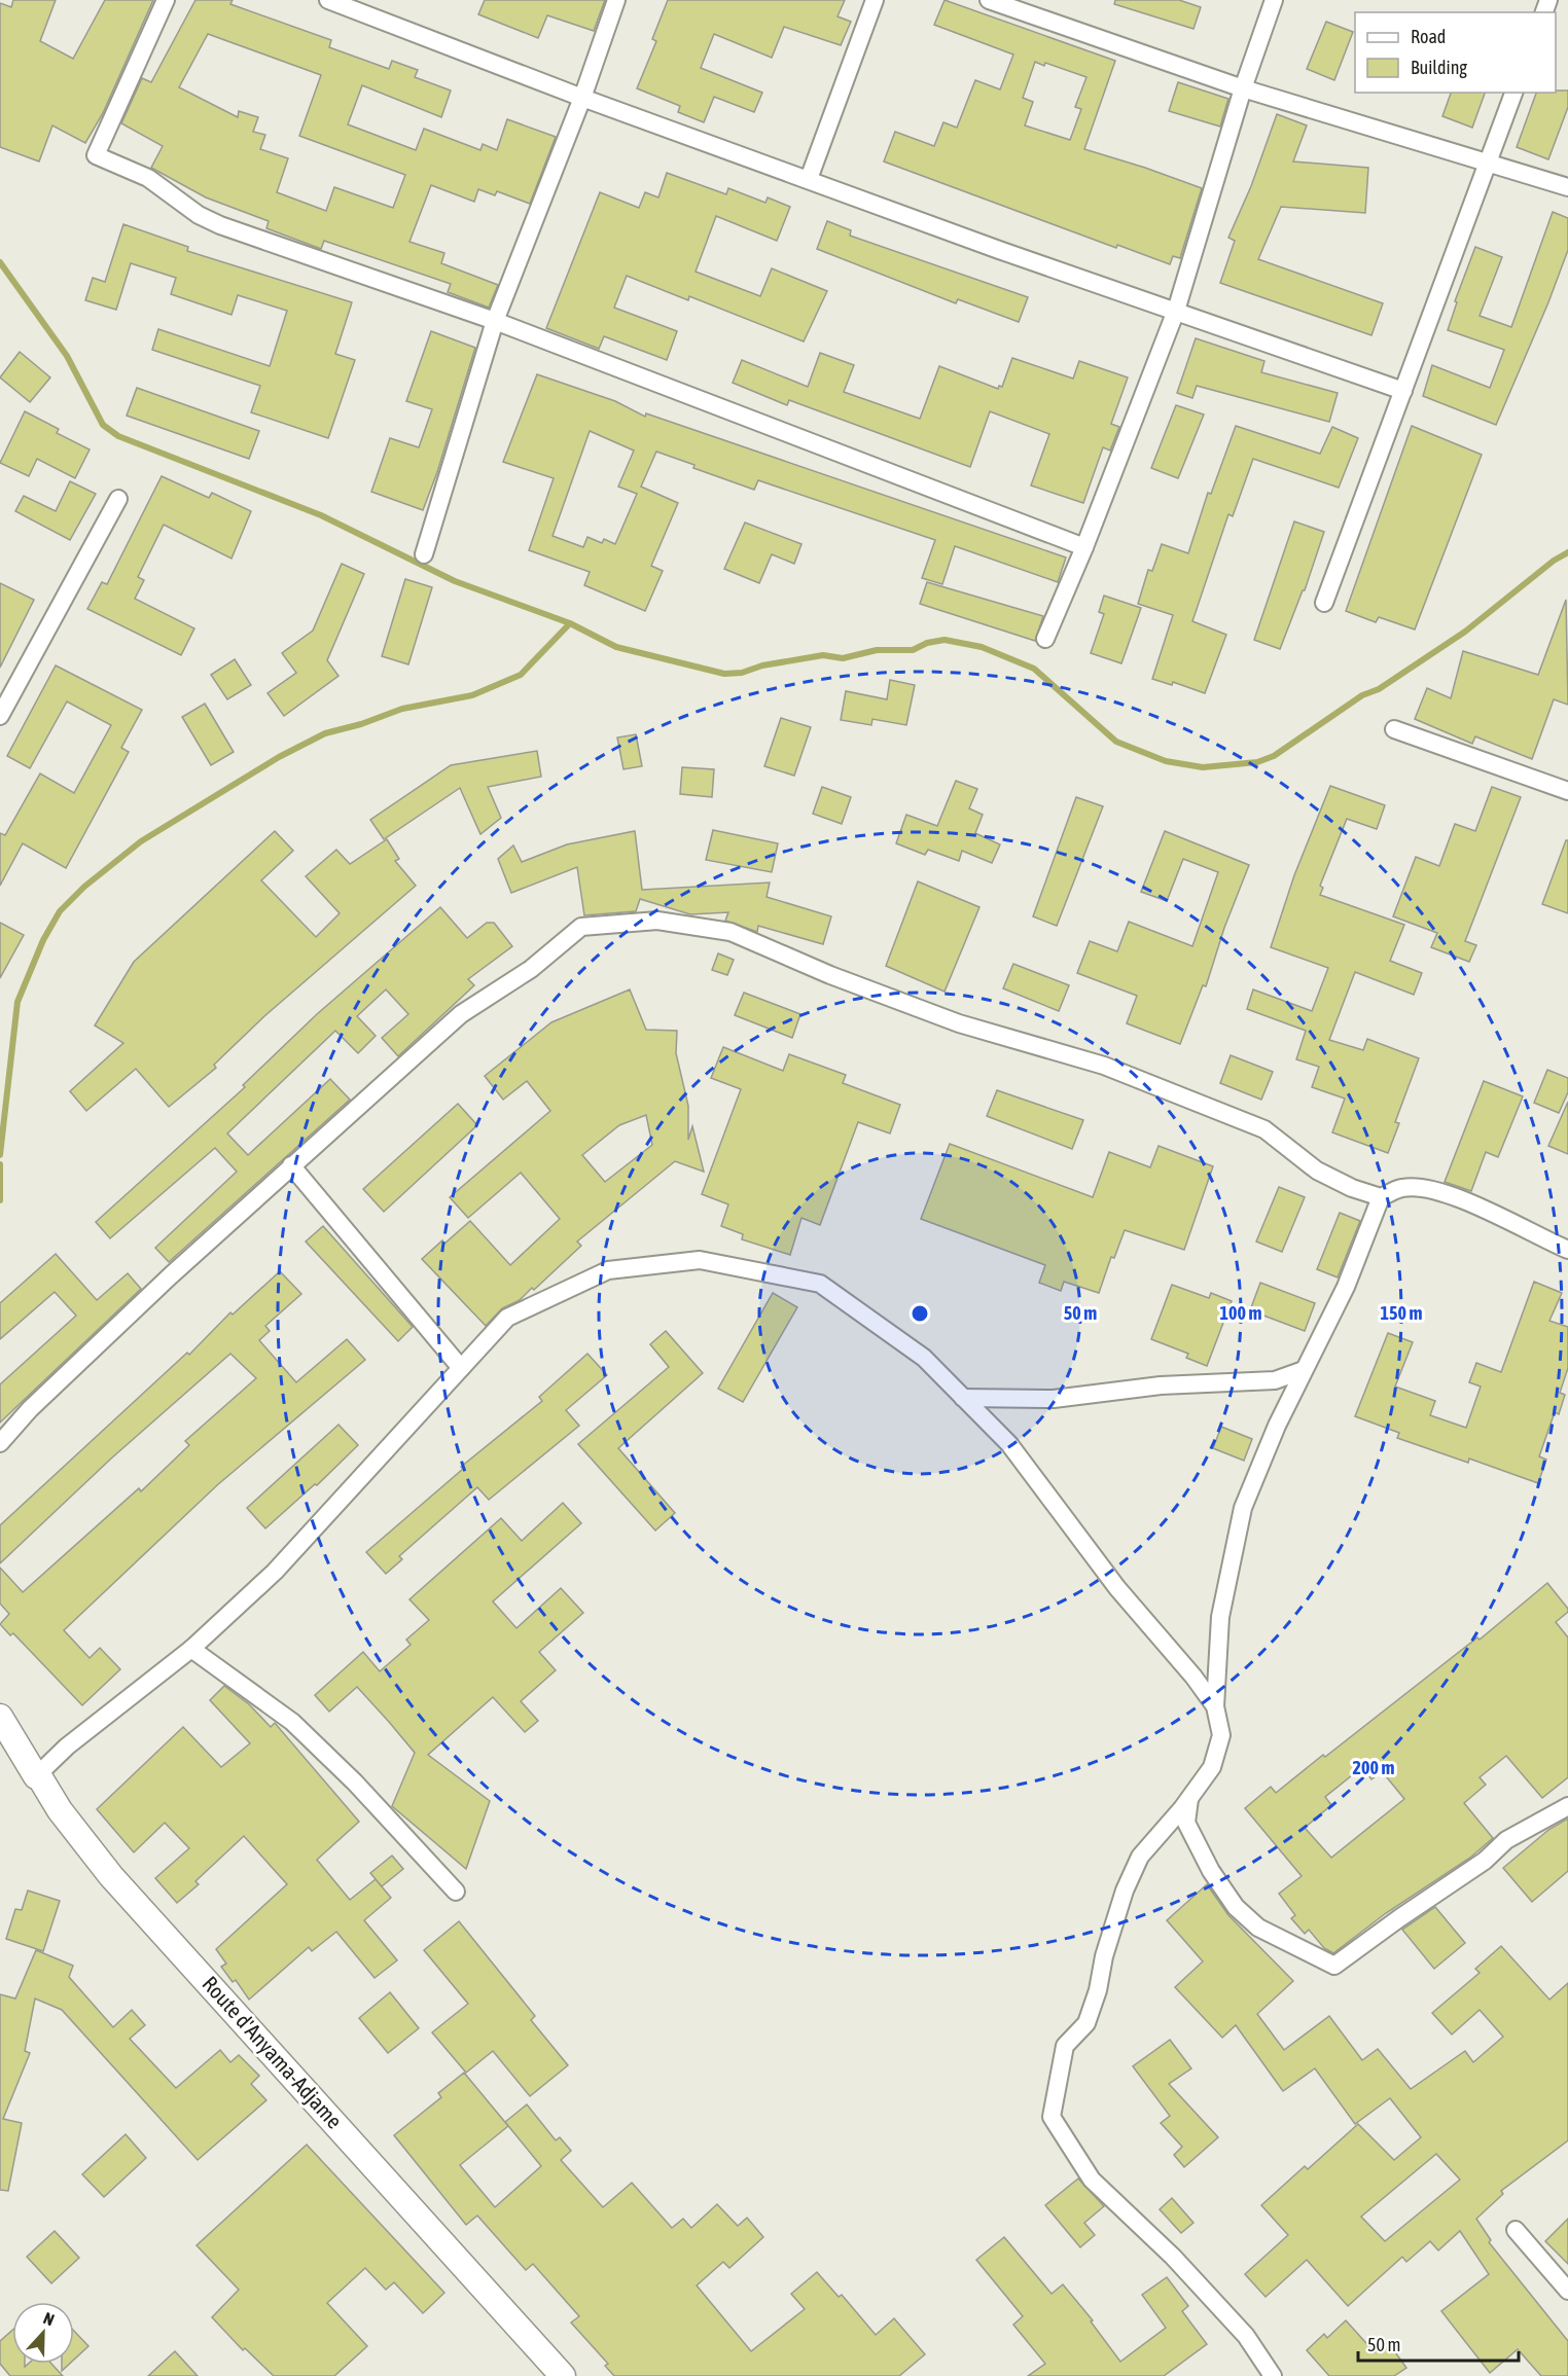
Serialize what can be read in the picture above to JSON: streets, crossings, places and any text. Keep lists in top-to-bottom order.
{
  "streets": {
    "street": ["Route d'Anyama-Adjame"]
  },
  "legend": ["Road", "Building"],
  "scale_bar": "50 m",
  "north": "top",
  "rings": [
    "50 m",
    "100 m",
    "150 m",
    "200 m"
  ]
}
